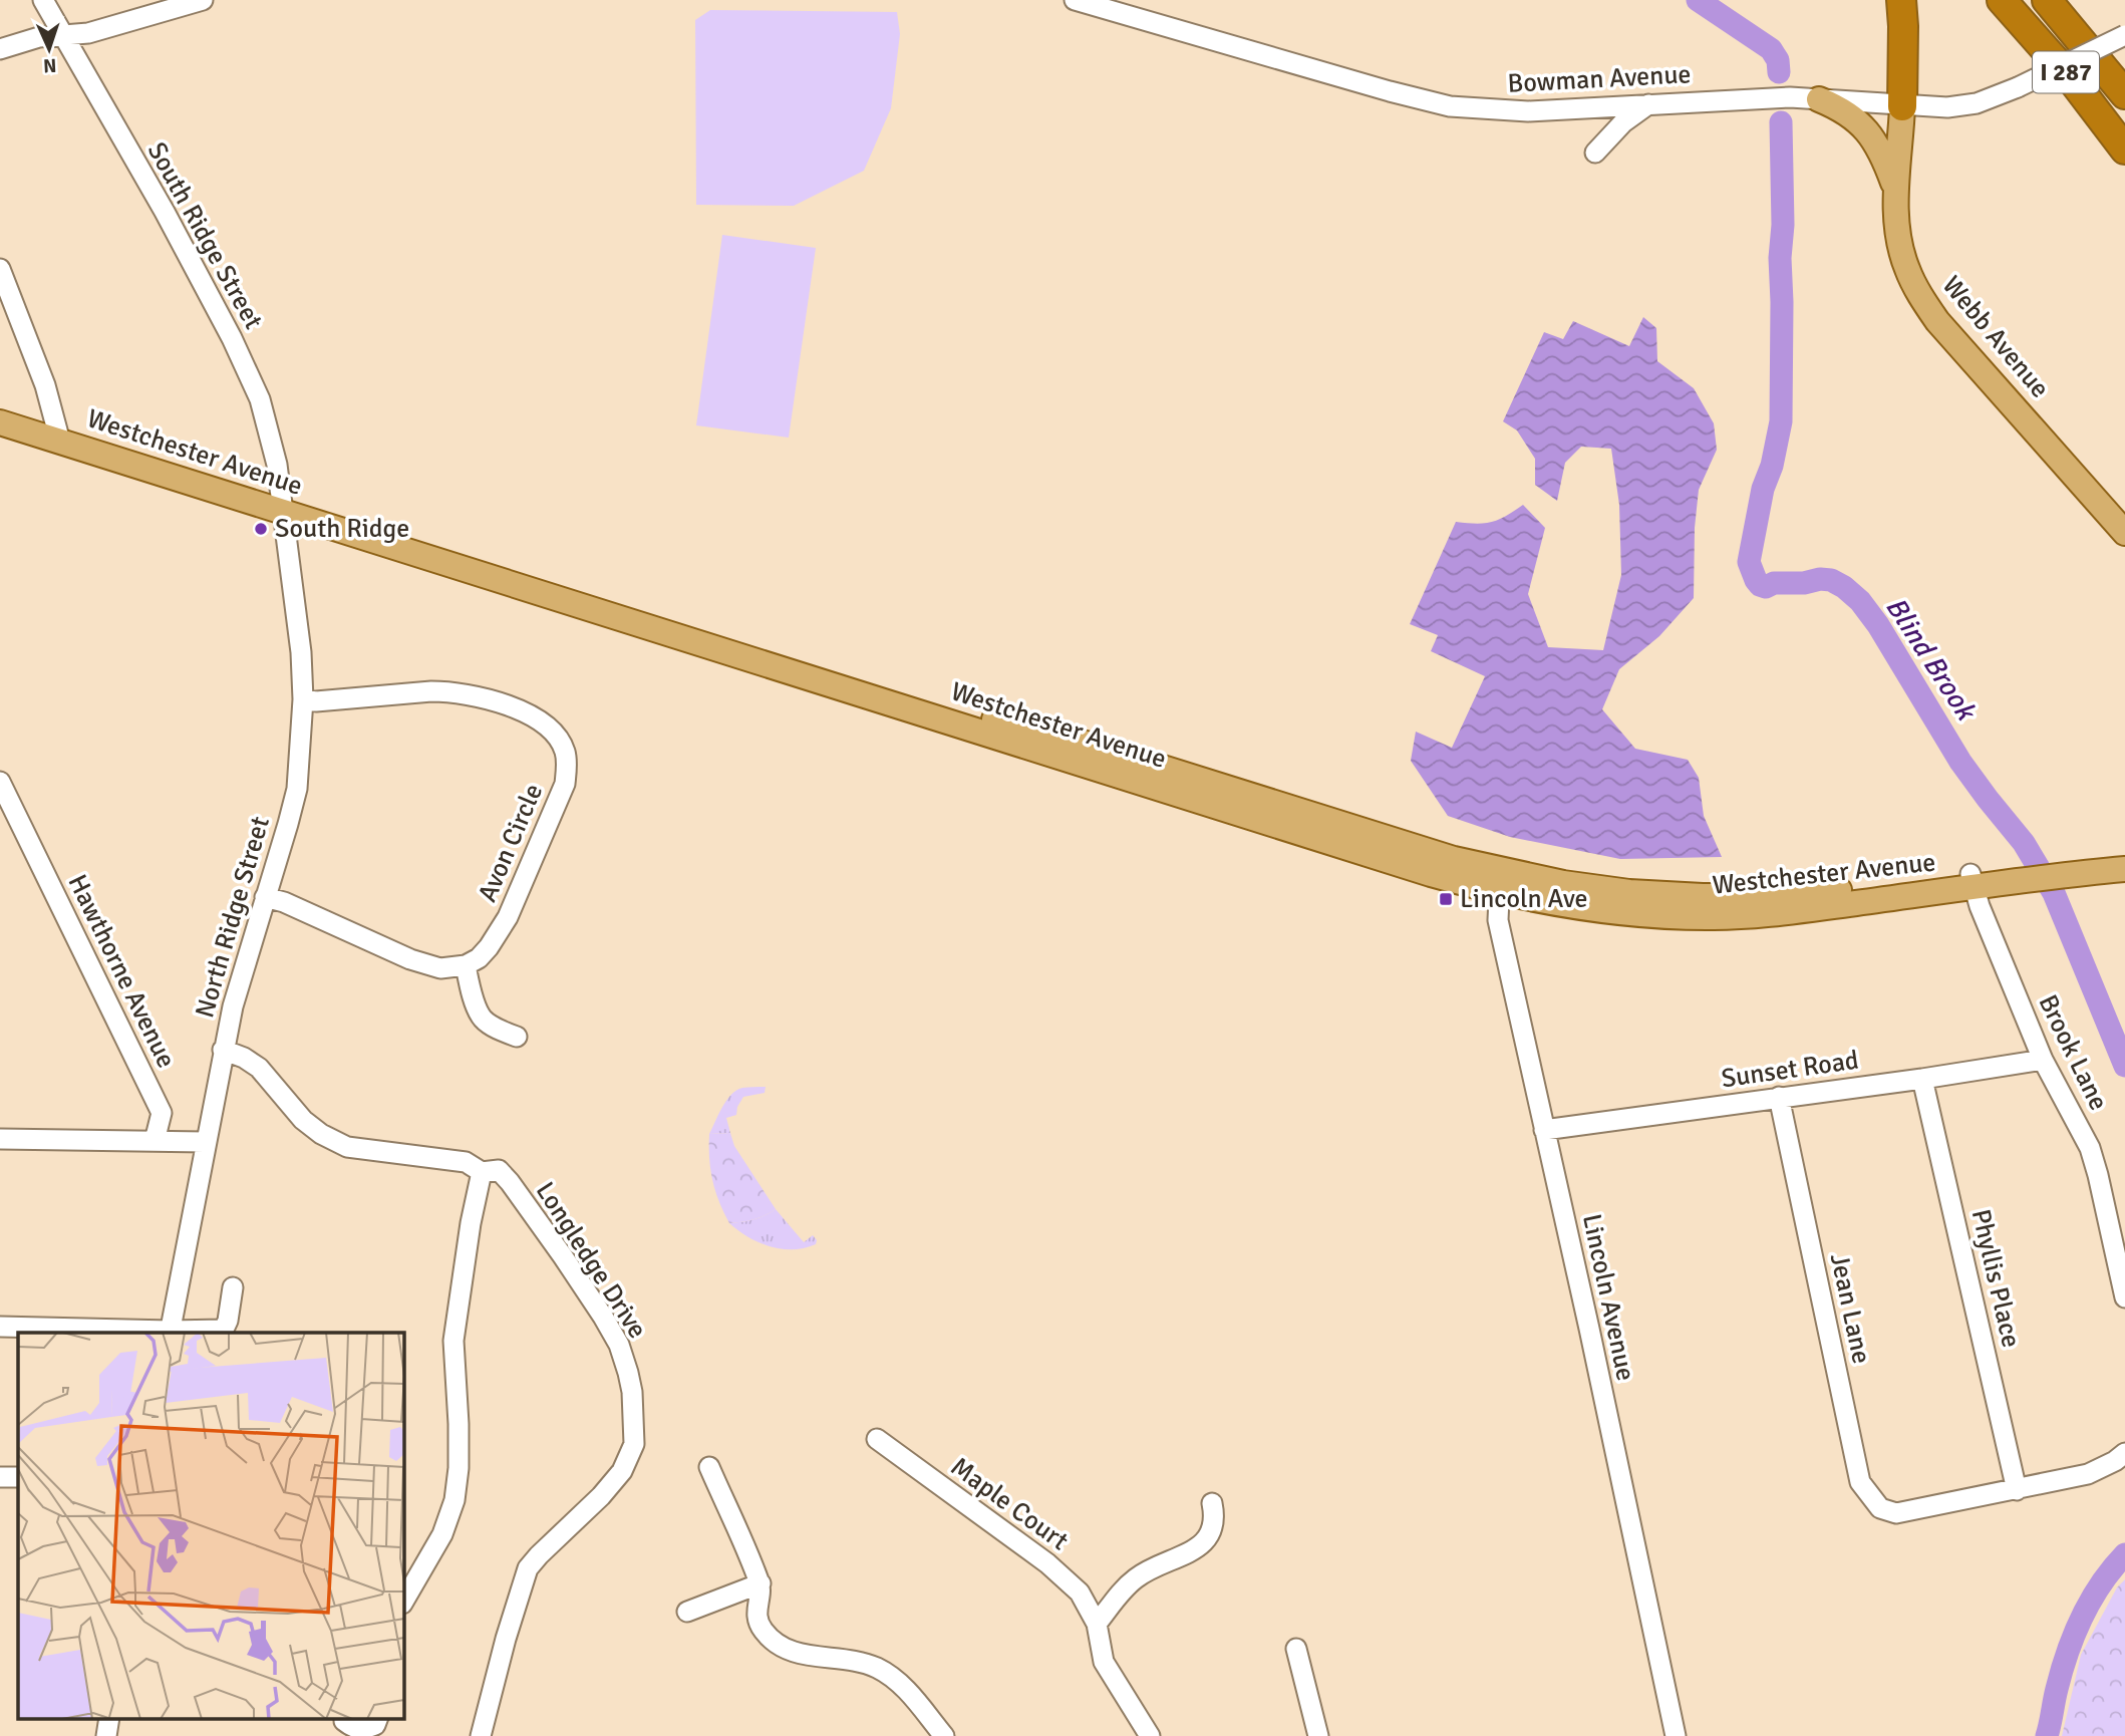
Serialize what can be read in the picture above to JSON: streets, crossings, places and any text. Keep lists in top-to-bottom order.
{
  "streets": {
    "highway": ["I 287"],
    "main road": ["Webb Avenue", "Westchester Avenue"],
    "street": [
      "Bowman Avenue",
      "South Ridge Street",
      "Avon Circle",
      "North Ridge Street",
      "Hawthorne Avenue",
      "Brook Lane",
      "Sunset Road",
      "Longledge Drive",
      "Phyllis Place",
      "Lincoln Avenue",
      "Jean Lane",
      "Maple Court"
    ]
  },
  "crossings": [
    ["Bowman Avenue", "Webb Avenue"],
    ["South Ridge Street", "Westchester Avenue"],
    ["South Ridge Street", "North Ridge Street"],
    ["Westchester Avenue", "North Ridge Street"],
    ["Westchester Avenue", "Brook Lane"],
    ["Westchester Avenue", "Lincoln Avenue"],
    ["Avon Circle", "North Ridge Street"],
    ["North Ridge Street", "Longledge Drive"],
    ["Brook Lane", "Sunset Road"],
    ["Sunset Road", "Phyllis Place"],
    ["Sunset Road", "Lincoln Avenue"],
    ["Sunset Road", "Jean Lane"],
    ["Phyllis Place", "Jean Lane"]
  ],
  "water": ["Blind Brook"],
  "places": {
    "other": ["South Ridge"],
    "transit": ["Lincoln Ave"]
  },
  "north": "bottom"
}
